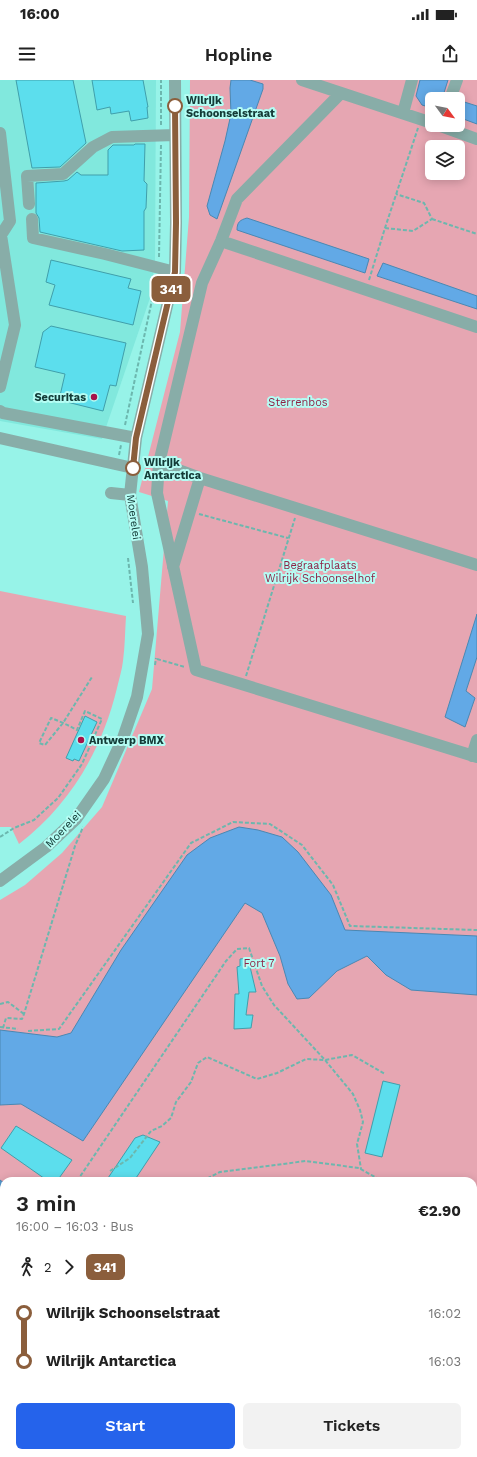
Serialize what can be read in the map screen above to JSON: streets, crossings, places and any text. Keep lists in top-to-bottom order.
{
  "streets": {
    "street": ["Moerelei"]
  },
  "parks": ["Sterrenbos", "Begraafplaats Wilrijk Schoonselhof", "Fort 7"],
  "places": [
    "Wilrijk Schoonselstraat",
    "Securitas",
    "Wilrijk Antarctica",
    "Antwerp BMX"
  ],
  "lines": ["bus line 341"],
  "north": "bottom right",
  "page": {
    "status": "16:00",
    "header": "Hopline",
    "on_map": "341",
    "heading": ["3 min", "16:00 – 16:03 · Bus", "€2.90"],
    "legs": ["2", "341"],
    "list": [
      {
        "name": "Wilrijk Schoonselstraat",
        "value": "16:02"
      },
      {
        "name": "Wilrijk Antarctica",
        "value": "16:03"
      }
    ],
    "buttons": ["Start", "Tickets"]
  }
}
